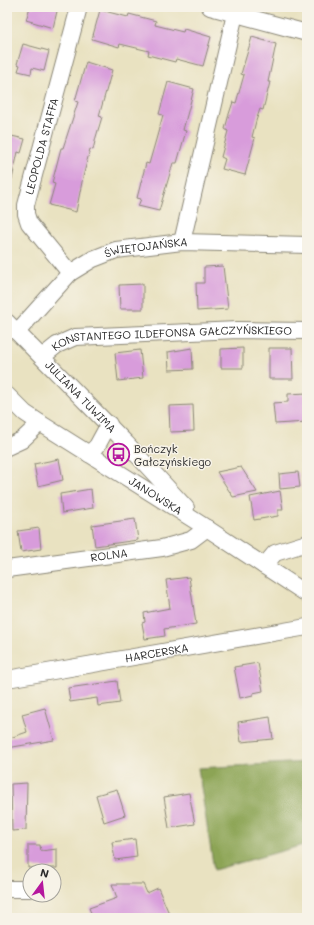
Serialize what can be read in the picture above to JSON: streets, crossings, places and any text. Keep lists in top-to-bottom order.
{
  "streets": {
    "street": [
      "LEOPOLDA STAFFA",
      "ŚWIĘTOJAŃSKA",
      "KONSTANTEGO ILDEFONSA GAŁCZYŃSKIEGO",
      "JULIANA TUWIMA",
      "JANOWSKA",
      "ROLNA",
      "HARCERSKA"
    ]
  },
  "crossings": [
    ["LEOPOLDA STAFFA", "ŚWIĘTOJAŃSKA"],
    ["ŚWIĘTOJAŃSKA", "JULIANA TUWIMA"],
    ["KONSTANTEGO ILDEFONSA GAŁCZYŃSKIEGO", "JULIANA TUWIMA"],
    ["JULIANA TUWIMA", "JANOWSKA"],
    ["JULIANA TUWIMA", "ROLNA"],
    ["JANOWSKA", "ROLNA"]
  ],
  "places": {
    "bus stop": ["Bończyk Gałczyńskiego"]
  },
  "north": "top"
}
